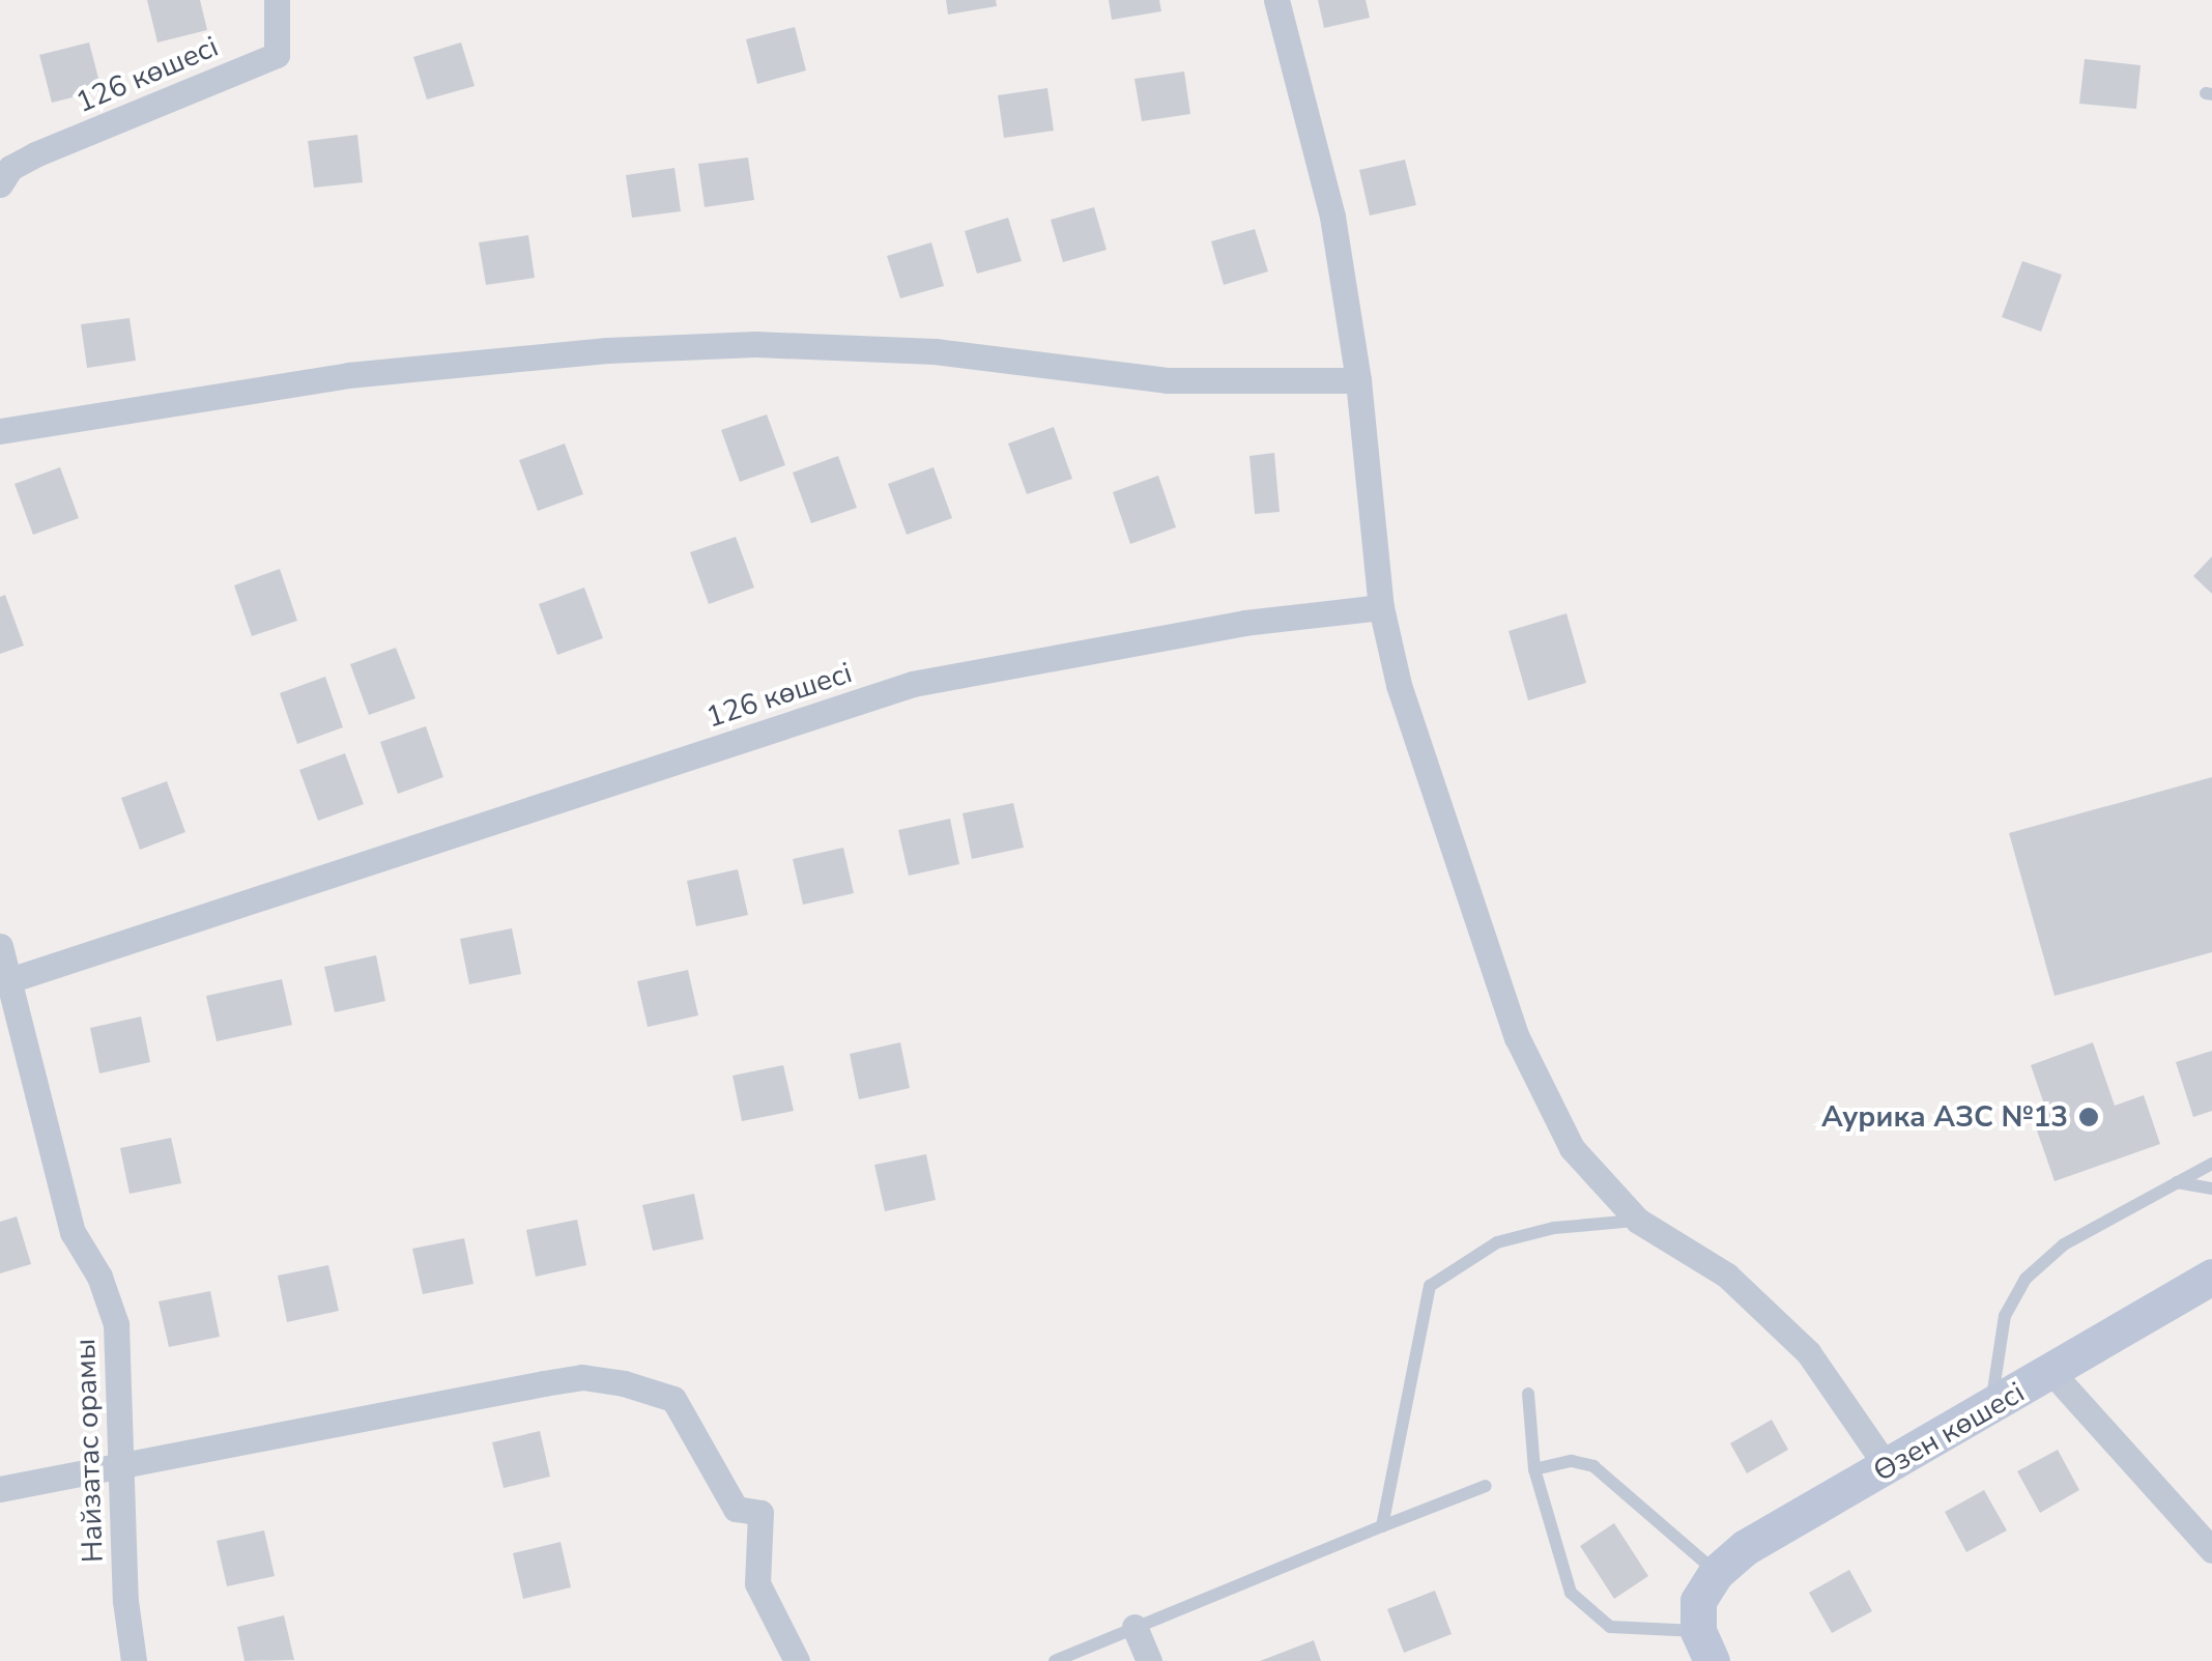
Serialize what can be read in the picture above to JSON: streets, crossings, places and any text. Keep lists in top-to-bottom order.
{
  "streets": {
    "main road": ["Өзен көшесі"],
    "street": ["126 көшесі", "Найзатас орамы"]
  },
  "crossings": [
    ["126 көшесі", "Найзатас орамы"]
  ],
  "places": ["Аурика АЗС №13"]
}
